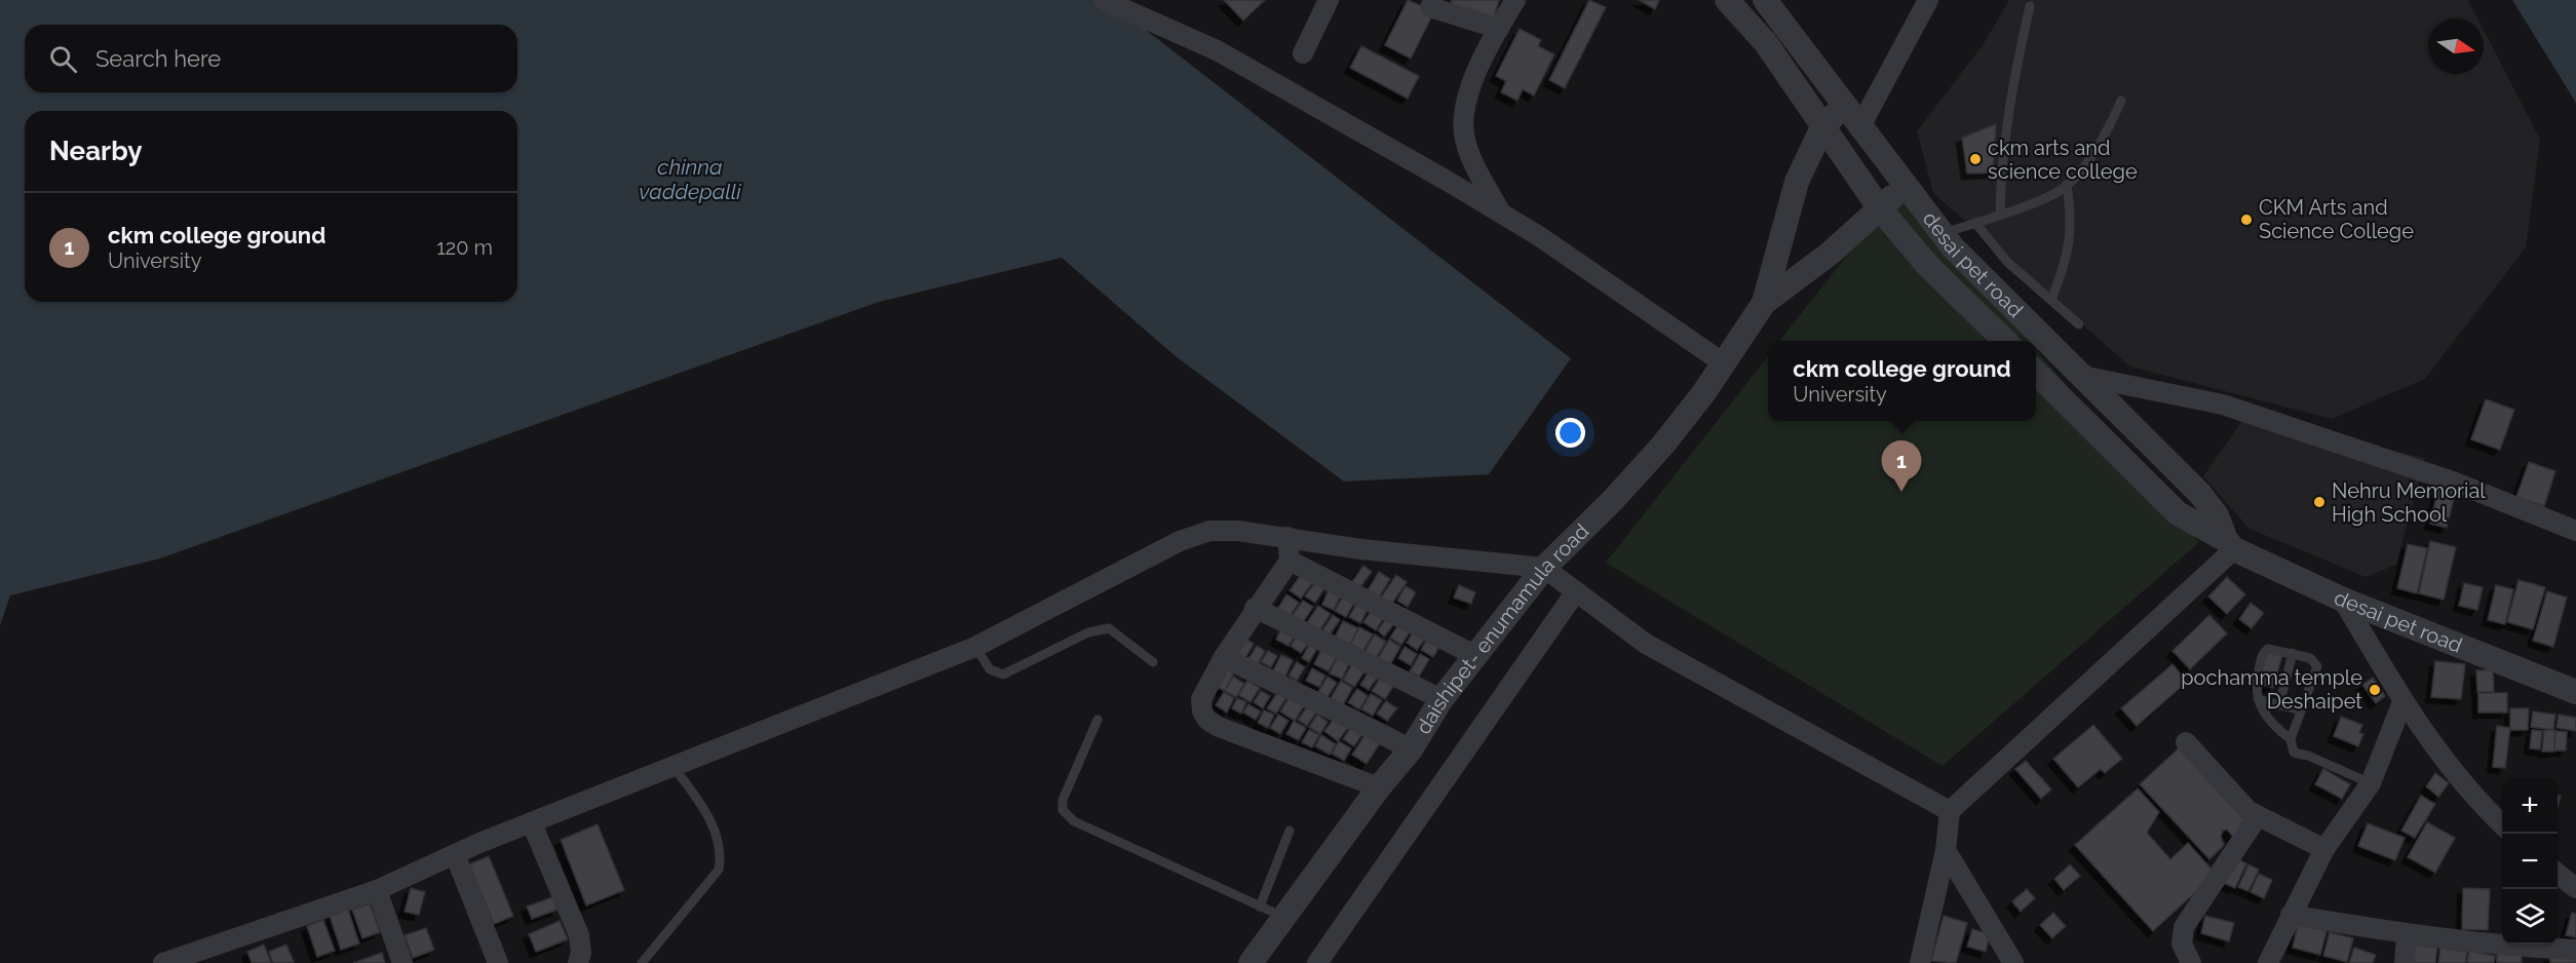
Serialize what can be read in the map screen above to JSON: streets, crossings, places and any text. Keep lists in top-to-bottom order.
{
  "streets": {
    "street": ["desai pet road", "daishipet- enumamula road"]
  },
  "crossings": [
    ["desai pet road", "daishipet- enumamula road"]
  ],
  "water": ["chinna vaddepalli"],
  "places": [
    "ckm arts and science college",
    "CKM Arts and Science College",
    "Nehru Memorial High School",
    "pochamma temple Deshaipet"
  ],
  "north": "right",
  "page": {
    "search": "Search here",
    "heading": "Nearby",
    "list": [
      {
        "mark": "1",
        "name": "ckm college ground",
        "note": "University",
        "value": "120 m"
      }
    ],
    "popup": ["ckm college ground", "University"],
    "pins": "1",
    "map_buttons": ["+", "−"]
  }
}
